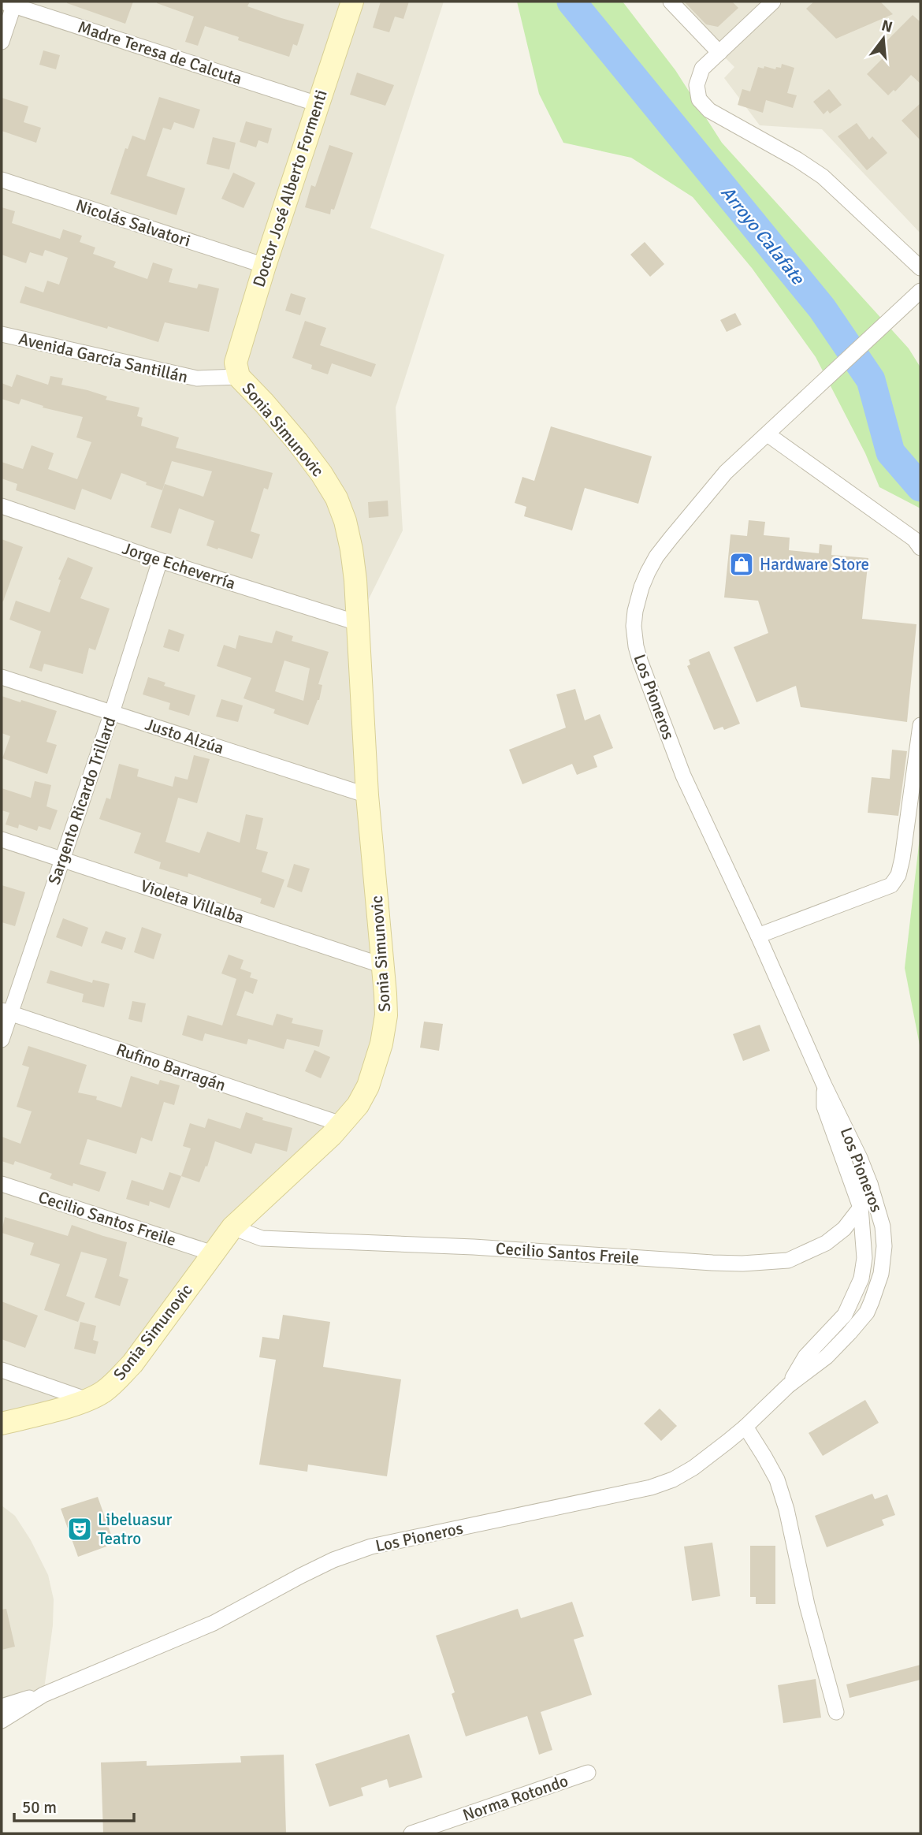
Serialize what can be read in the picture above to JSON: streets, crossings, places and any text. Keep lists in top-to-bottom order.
{
  "streets": {
    "street": [
      "Madre Teresa de Calcuta",
      "Doctor José Alberto Formenti",
      "Nicolás Salvatori",
      "Avenida García Santillán",
      "Sonia Simunovic",
      "Jorge Echeverría",
      "Los Pioneros",
      "Justo Alzúa",
      "Sargento Ricardo Trillard",
      "Violeta Villalba",
      "Rufino Barragán",
      "Cecilio Santos Freile",
      "Norma Rotondo"
    ]
  },
  "crossings": [
    ["Madre Teresa de Calcuta", "Doctor José Alberto Formenti"],
    ["Doctor José Alberto Formenti", "Nicolás Salvatori"],
    ["Doctor José Alberto Formenti", "Avenida García Santillán"],
    ["Doctor José Alberto Formenti", "Sonia Simunovic"],
    ["Avenida García Santillán", "Sonia Simunovic"],
    ["Sonia Simunovic", "Jorge Echeverría"],
    ["Sonia Simunovic", "Justo Alzúa"],
    ["Sonia Simunovic", "Violeta Villalba"],
    ["Sonia Simunovic", "Rufino Barragán"],
    ["Sonia Simunovic", "Cecilio Santos Freile"],
    ["Jorge Echeverría", "Sargento Ricardo Trillard"],
    ["Los Pioneros", "Cecilio Santos Freile"],
    ["Justo Alzúa", "Sargento Ricardo Trillard"],
    ["Sargento Ricardo Trillard", "Violeta Villalba"],
    ["Sargento Ricardo Trillard", "Rufino Barragán"]
  ],
  "water": ["Arroyo Calafate"],
  "places": {
    "shop": ["Hardware Store"],
    "theatre": ["Libeluasur Teatro"]
  },
  "scale_bar": "50 m",
  "north": "top"
}
